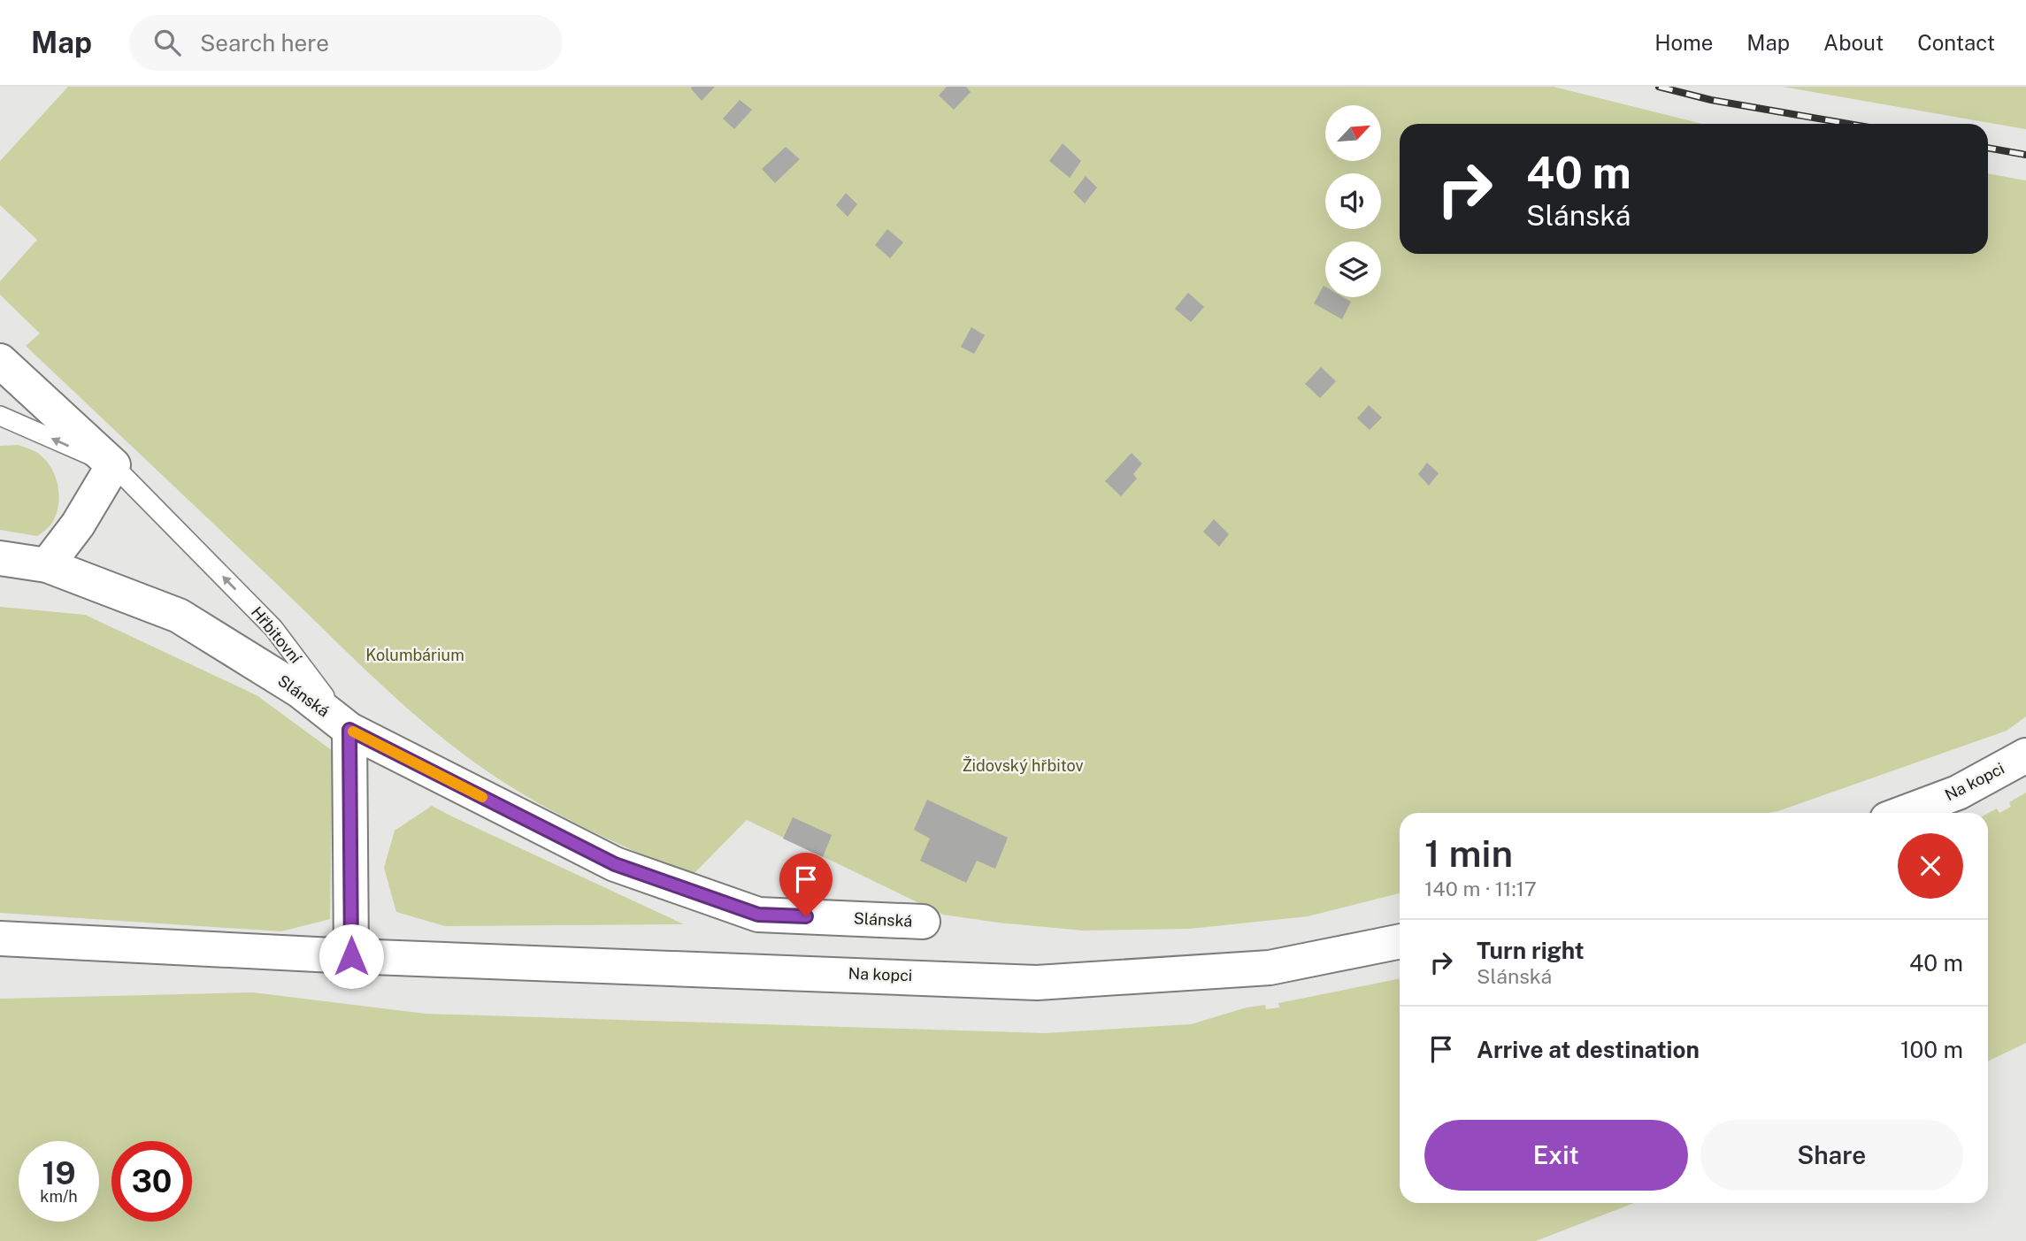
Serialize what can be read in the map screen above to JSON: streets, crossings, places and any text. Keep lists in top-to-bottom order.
{
  "streets": {
    "main road": ["Hřbitovní", "Slánská", "Na kopci"]
  },
  "crossings": [
    ["Hřbitovní", "Slánská"]
  ],
  "one_way": ["Hřbitovní"],
  "parks": ["Kolumbárium", "Židovský hřbitov"],
  "north": "top right",
  "page": {
    "header": "Map",
    "search": "Search here",
    "nav": [
      "Home",
      "Map",
      "About",
      "Contact"
    ],
    "turn": ["40 m", "Slánská"],
    "heading": ["1 min", "140 m · 11:17"],
    "list": [
      {
        "name": "Turn right",
        "note": "Slánská",
        "value": "40 m"
      },
      {
        "name": "Arrive at destination",
        "value": "100 m"
      }
    ],
    "buttons": ["Exit", "Share"],
    "speed": "19 km/h",
    "limit": "30"
  }
}
